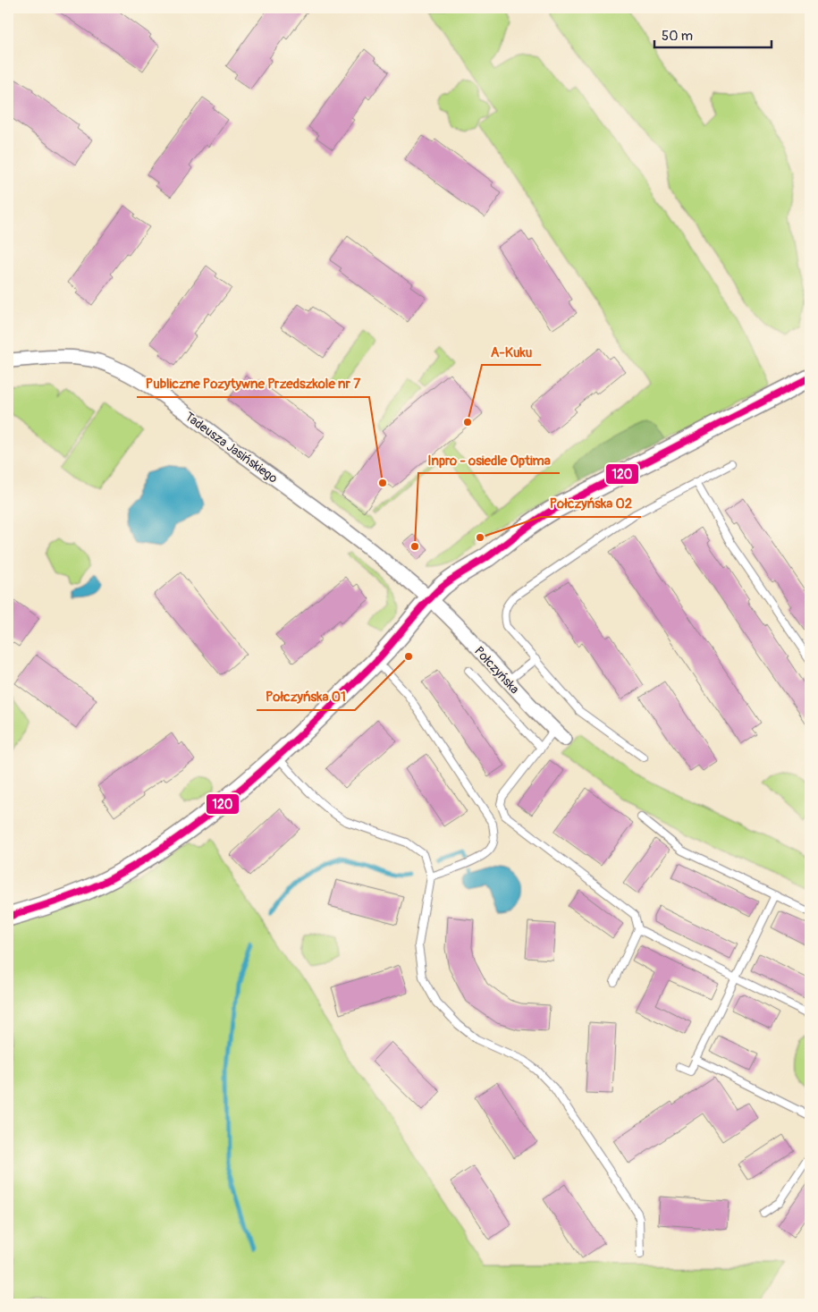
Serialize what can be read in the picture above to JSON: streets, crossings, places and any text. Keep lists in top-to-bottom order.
{
  "streets": {
    "street": ["Tadeusza Jasińskiego", "Połczyńska"]
  },
  "crossings": [
    ["Tadeusza Jasińskiego", "Połczyńska"]
  ],
  "places": [
    "A-Kuku",
    "Publiczne Pozytywne Przedszkole nr 7",
    "Połczyńska 02",
    "Inpro - osiedle Optima",
    "Połczyńska 01"
  ],
  "lines": ["transit line 120"],
  "scale_bar": "50 m"
}
